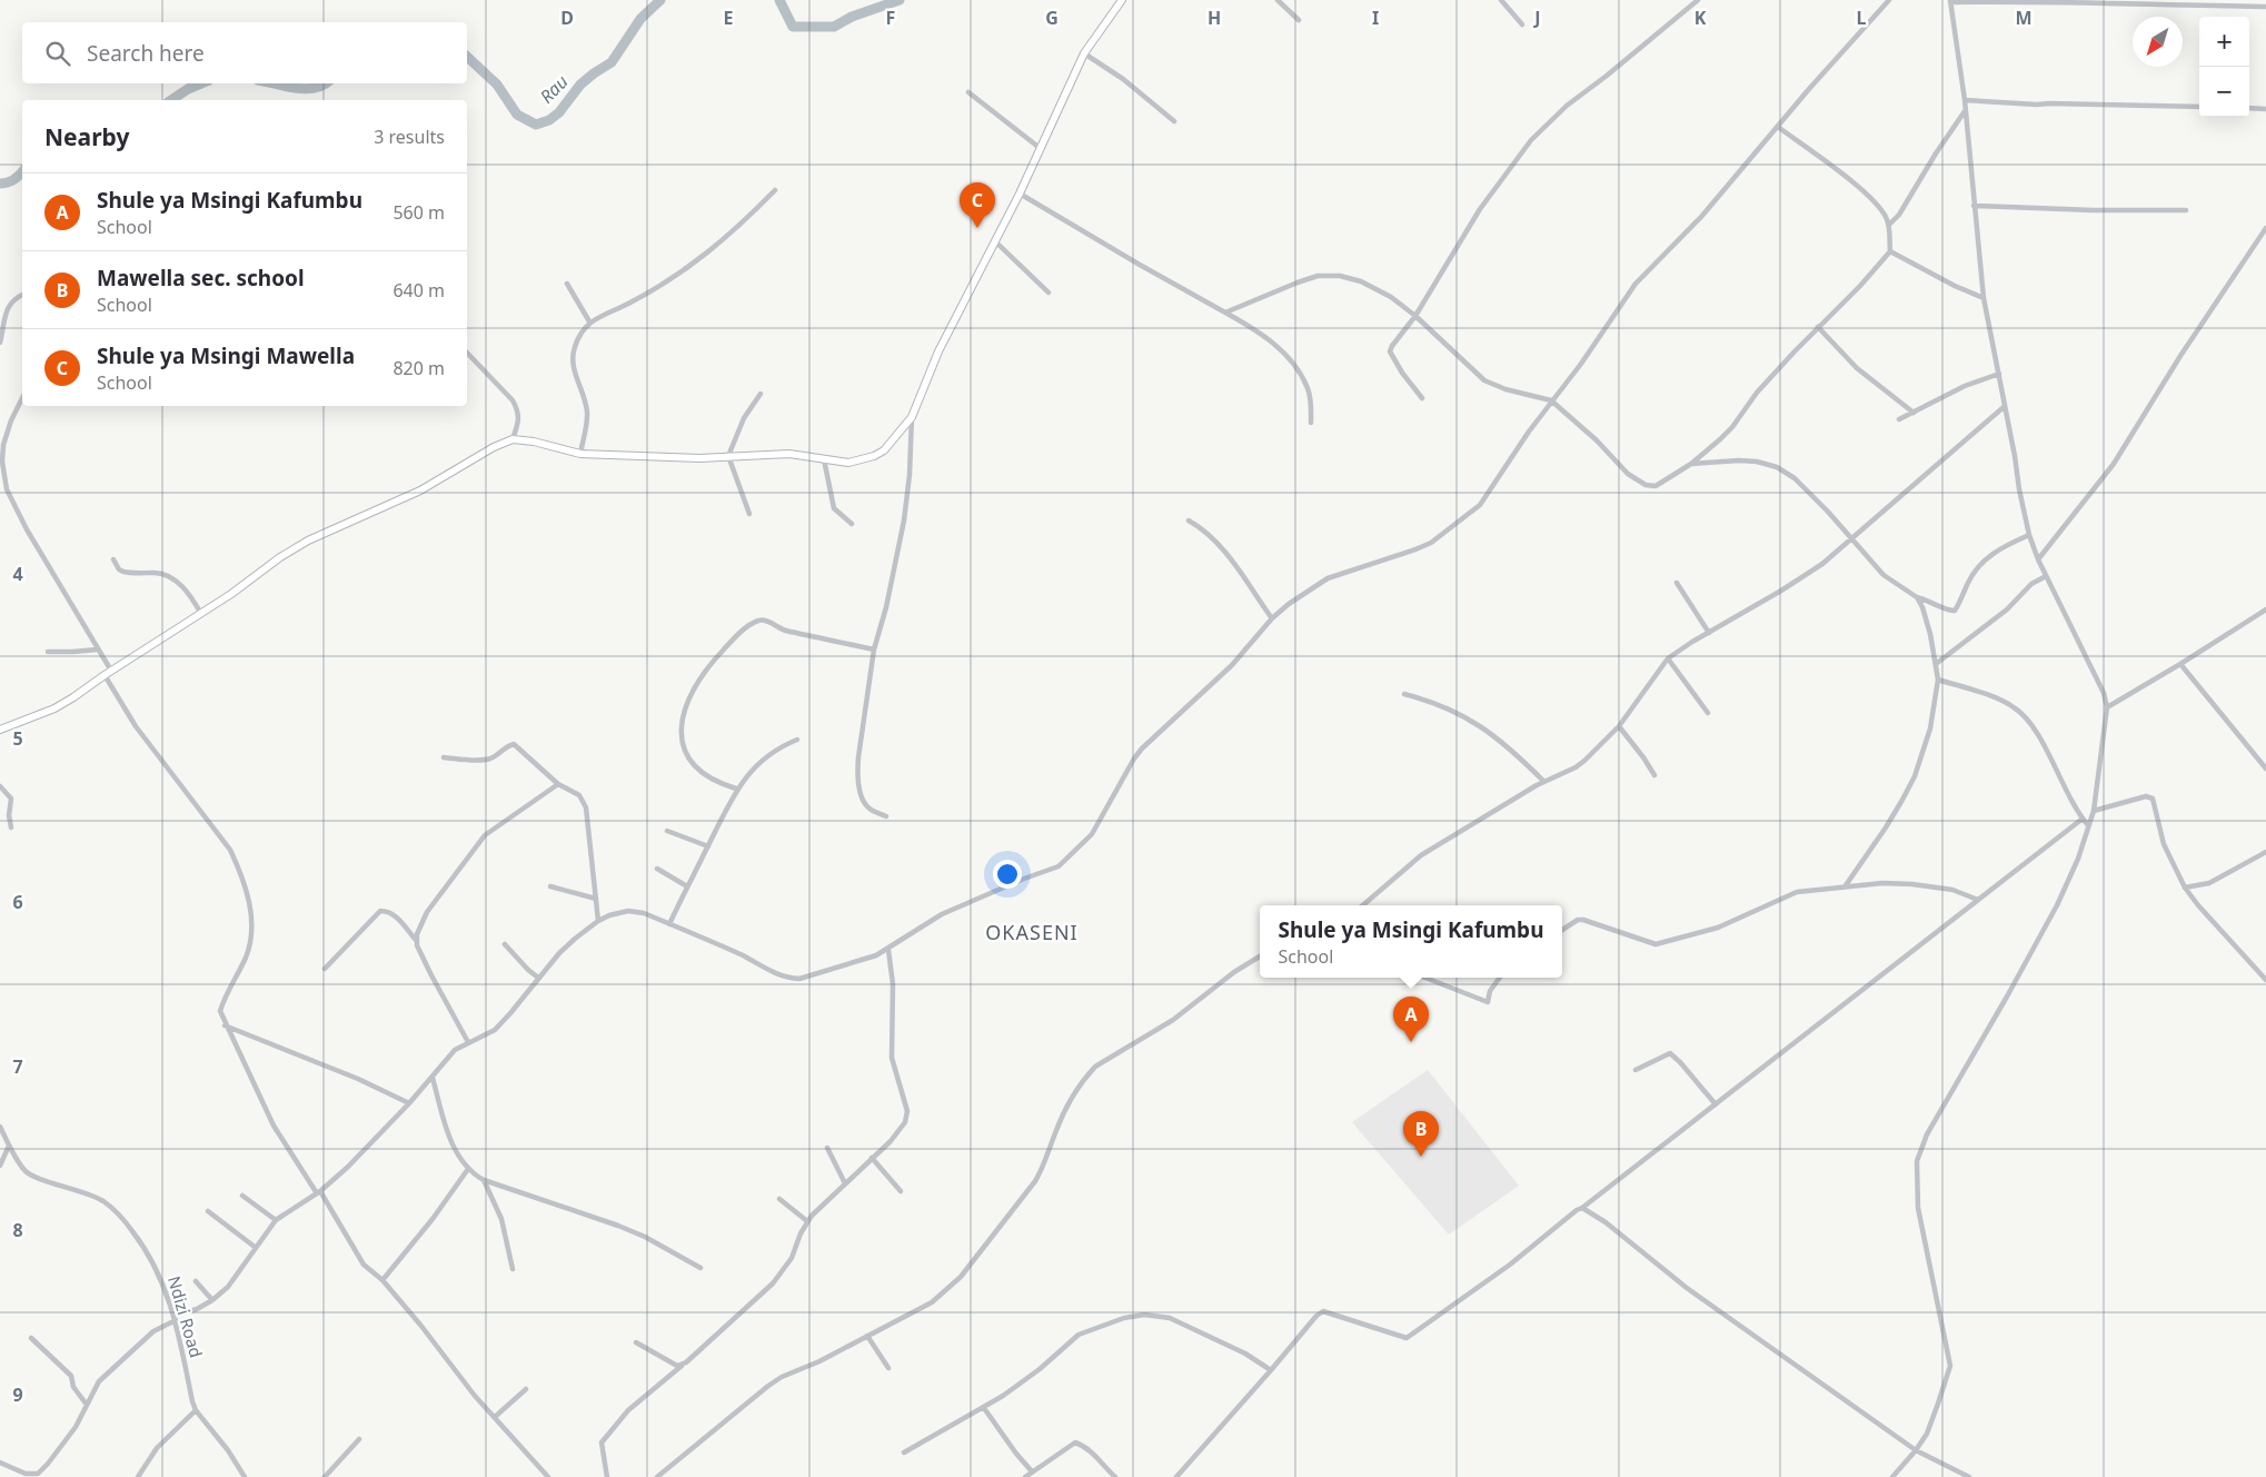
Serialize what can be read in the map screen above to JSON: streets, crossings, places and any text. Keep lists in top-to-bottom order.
{
  "streets": {
    "street": ["Ndizi Road"]
  },
  "districts": ["OKASENI"],
  "water": ["Rau"],
  "north": "bottom left",
  "page": {
    "map_buttons": ["+", "−"],
    "search": "Search here",
    "heading": ["Nearby", "3 results"],
    "list": [
      {
        "mark": "A",
        "name": "Shule ya Msingi Kafumbu",
        "note": "School",
        "value": "560 m"
      },
      {
        "mark": "B",
        "name": "Mawella sec. school",
        "note": "School",
        "value": "640 m"
      },
      {
        "mark": "C",
        "name": "Shule ya Msingi Mawella",
        "note": "School",
        "value": "820 m"
      }
    ],
    "pins": ["C", "A", "B"],
    "popup": ["Shule ya Msingi Kafumbu", "School"]
  },
  "grid": {
    "columns": [
      "D",
      "E",
      "F",
      "G",
      "H",
      "I",
      "J",
      "K",
      "L",
      "M"
    ],
    "rows": [
      "4",
      "5",
      "6",
      "7",
      "8",
      "9"
    ]
  }
}
